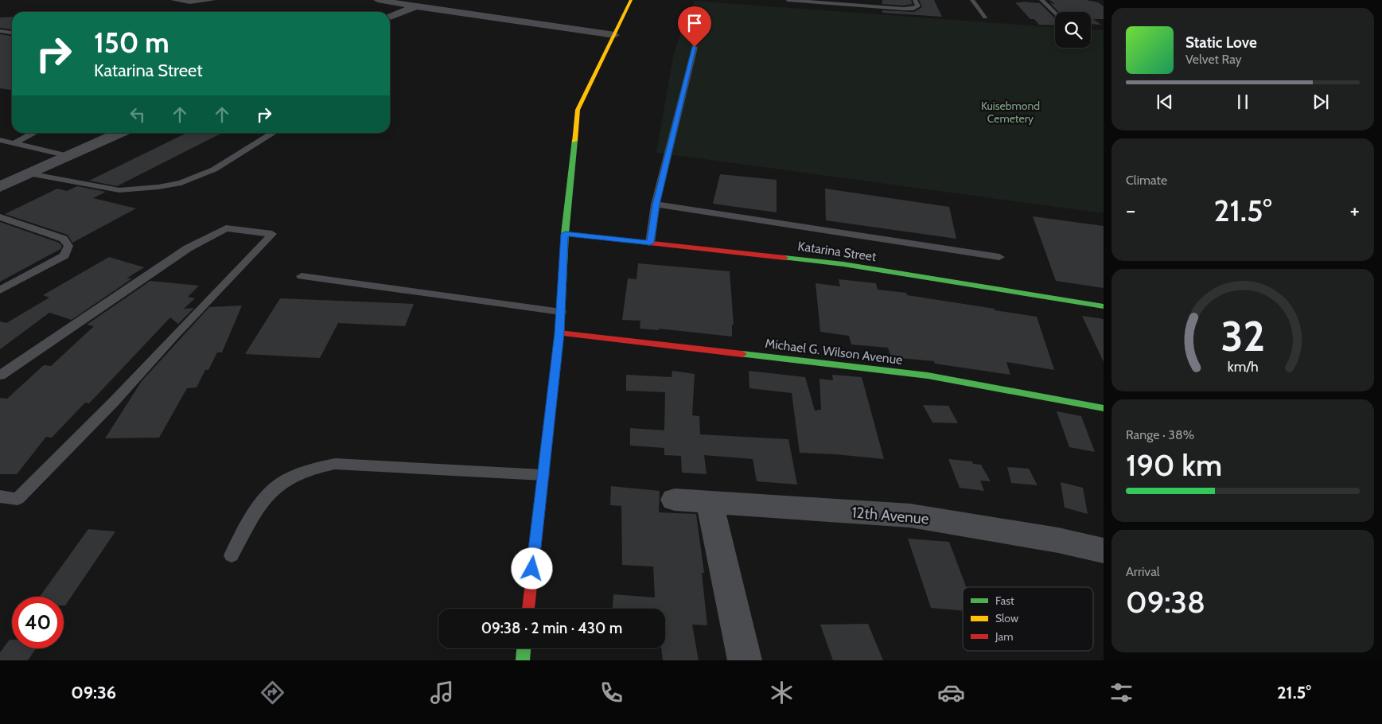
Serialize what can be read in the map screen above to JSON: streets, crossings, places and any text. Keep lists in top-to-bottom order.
{
  "streets": {
    "street": ["Katarina Street", "Michael G. Wilson Avenue", "12th Avenue"]
  },
  "parks": ["Kuisebmond Cemetery"],
  "legend": ["Fast", "Slow", "Jam"],
  "page": {
    "turn": ["150 m", "Katarina Street"],
    "song": ["Static Love", "Velvet Ray"],
    "tile": [
      "Climate",
      ["Range · 38%", "190 km"],
      ["Arrival", "09:38"]
    ],
    "heat": ["−", "21.5°", "+"],
    "limit": "40",
    "trip": "09:38 · 2 min · 430 m",
    "tabs": ["09:36", "21.5°"],
    "gauge": ["32", "km/h"]
  }
}
